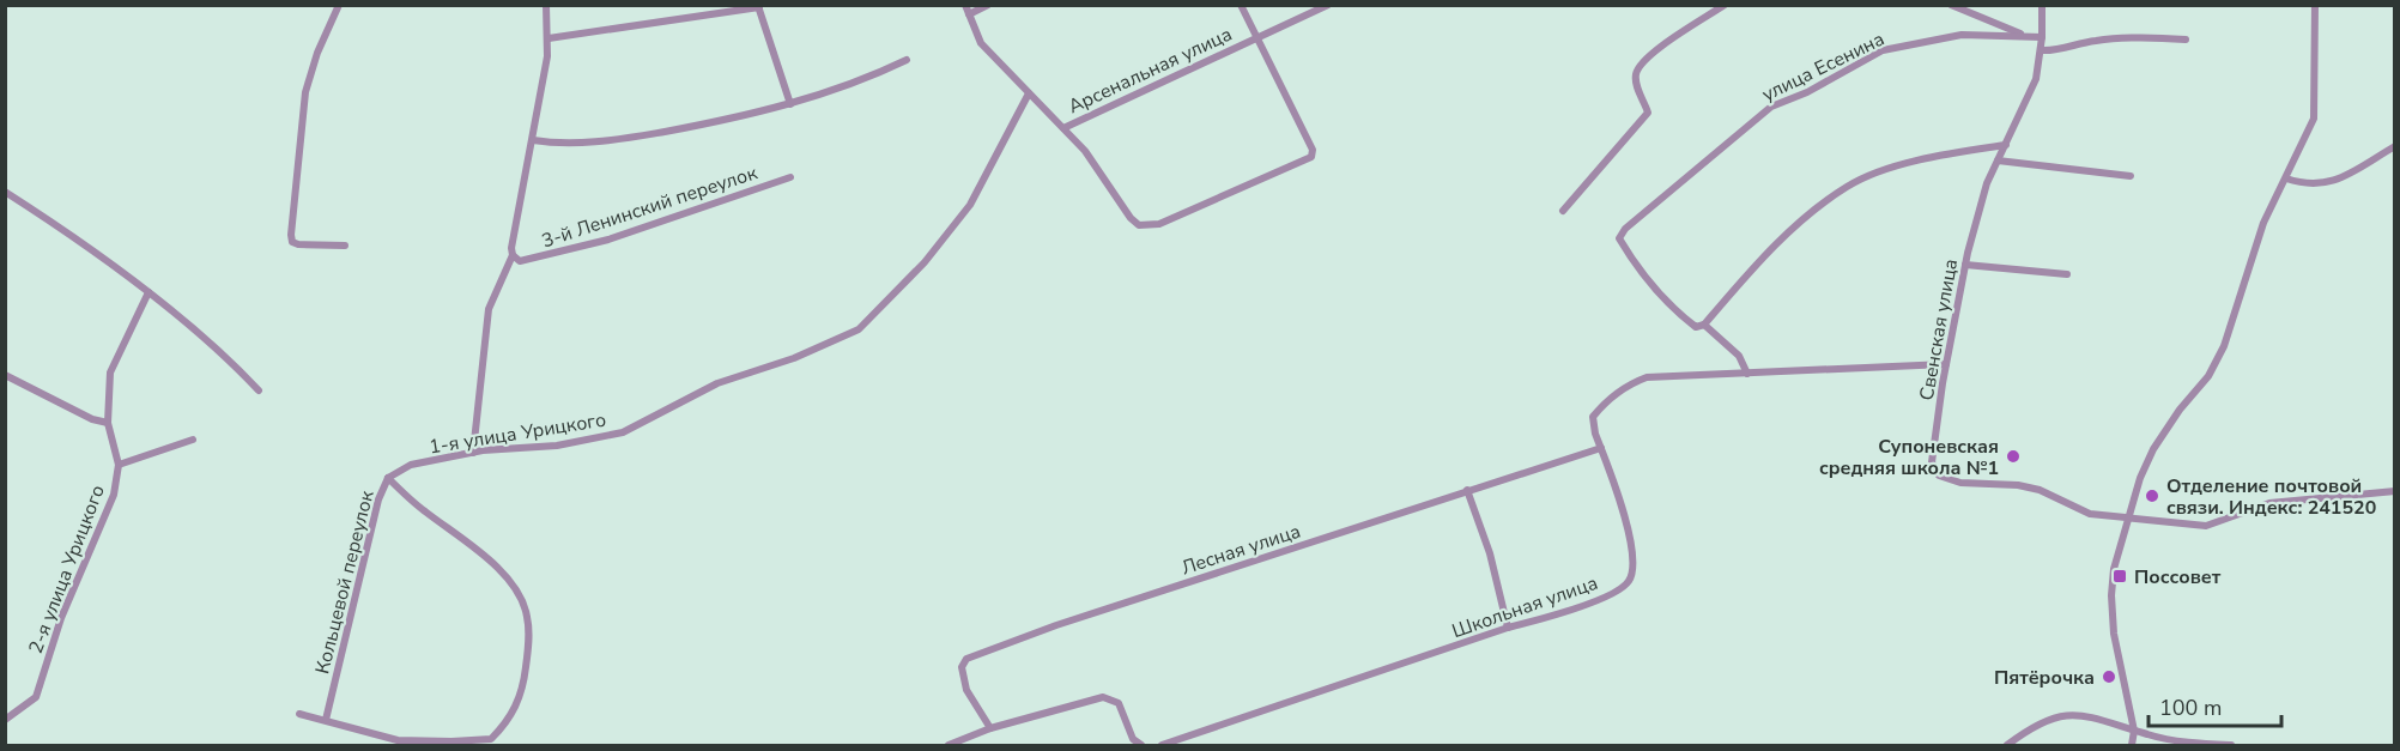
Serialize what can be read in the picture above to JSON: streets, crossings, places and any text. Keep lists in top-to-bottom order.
{
  "streets": {
    "street": [
      "улица Есенина",
      "Арсенальная улица",
      "3-й Ленинский переулок",
      "Свенская улица",
      "1-я улица Урицкого",
      "Лесная улица",
      "2-я улица Урицкого",
      "Кольцевой переулок",
      "Школьная улица"
    ]
  },
  "crossings": [
    ["улица Есенина", "Свенская улица"],
    ["Свенская улица", "Школьная улица"],
    ["1-я улица Урицкого", "Кольцевой переулок"],
    ["Лесная улица", "Школьная улица"]
  ],
  "places": {
    "other": ["Супоневская средняя школа №1", "Отделение почтовой связи. Индекс: 241520", "Пятёрочка"],
    "transit": ["Поссовет"]
  },
  "scale_bar": "100 m"
}
